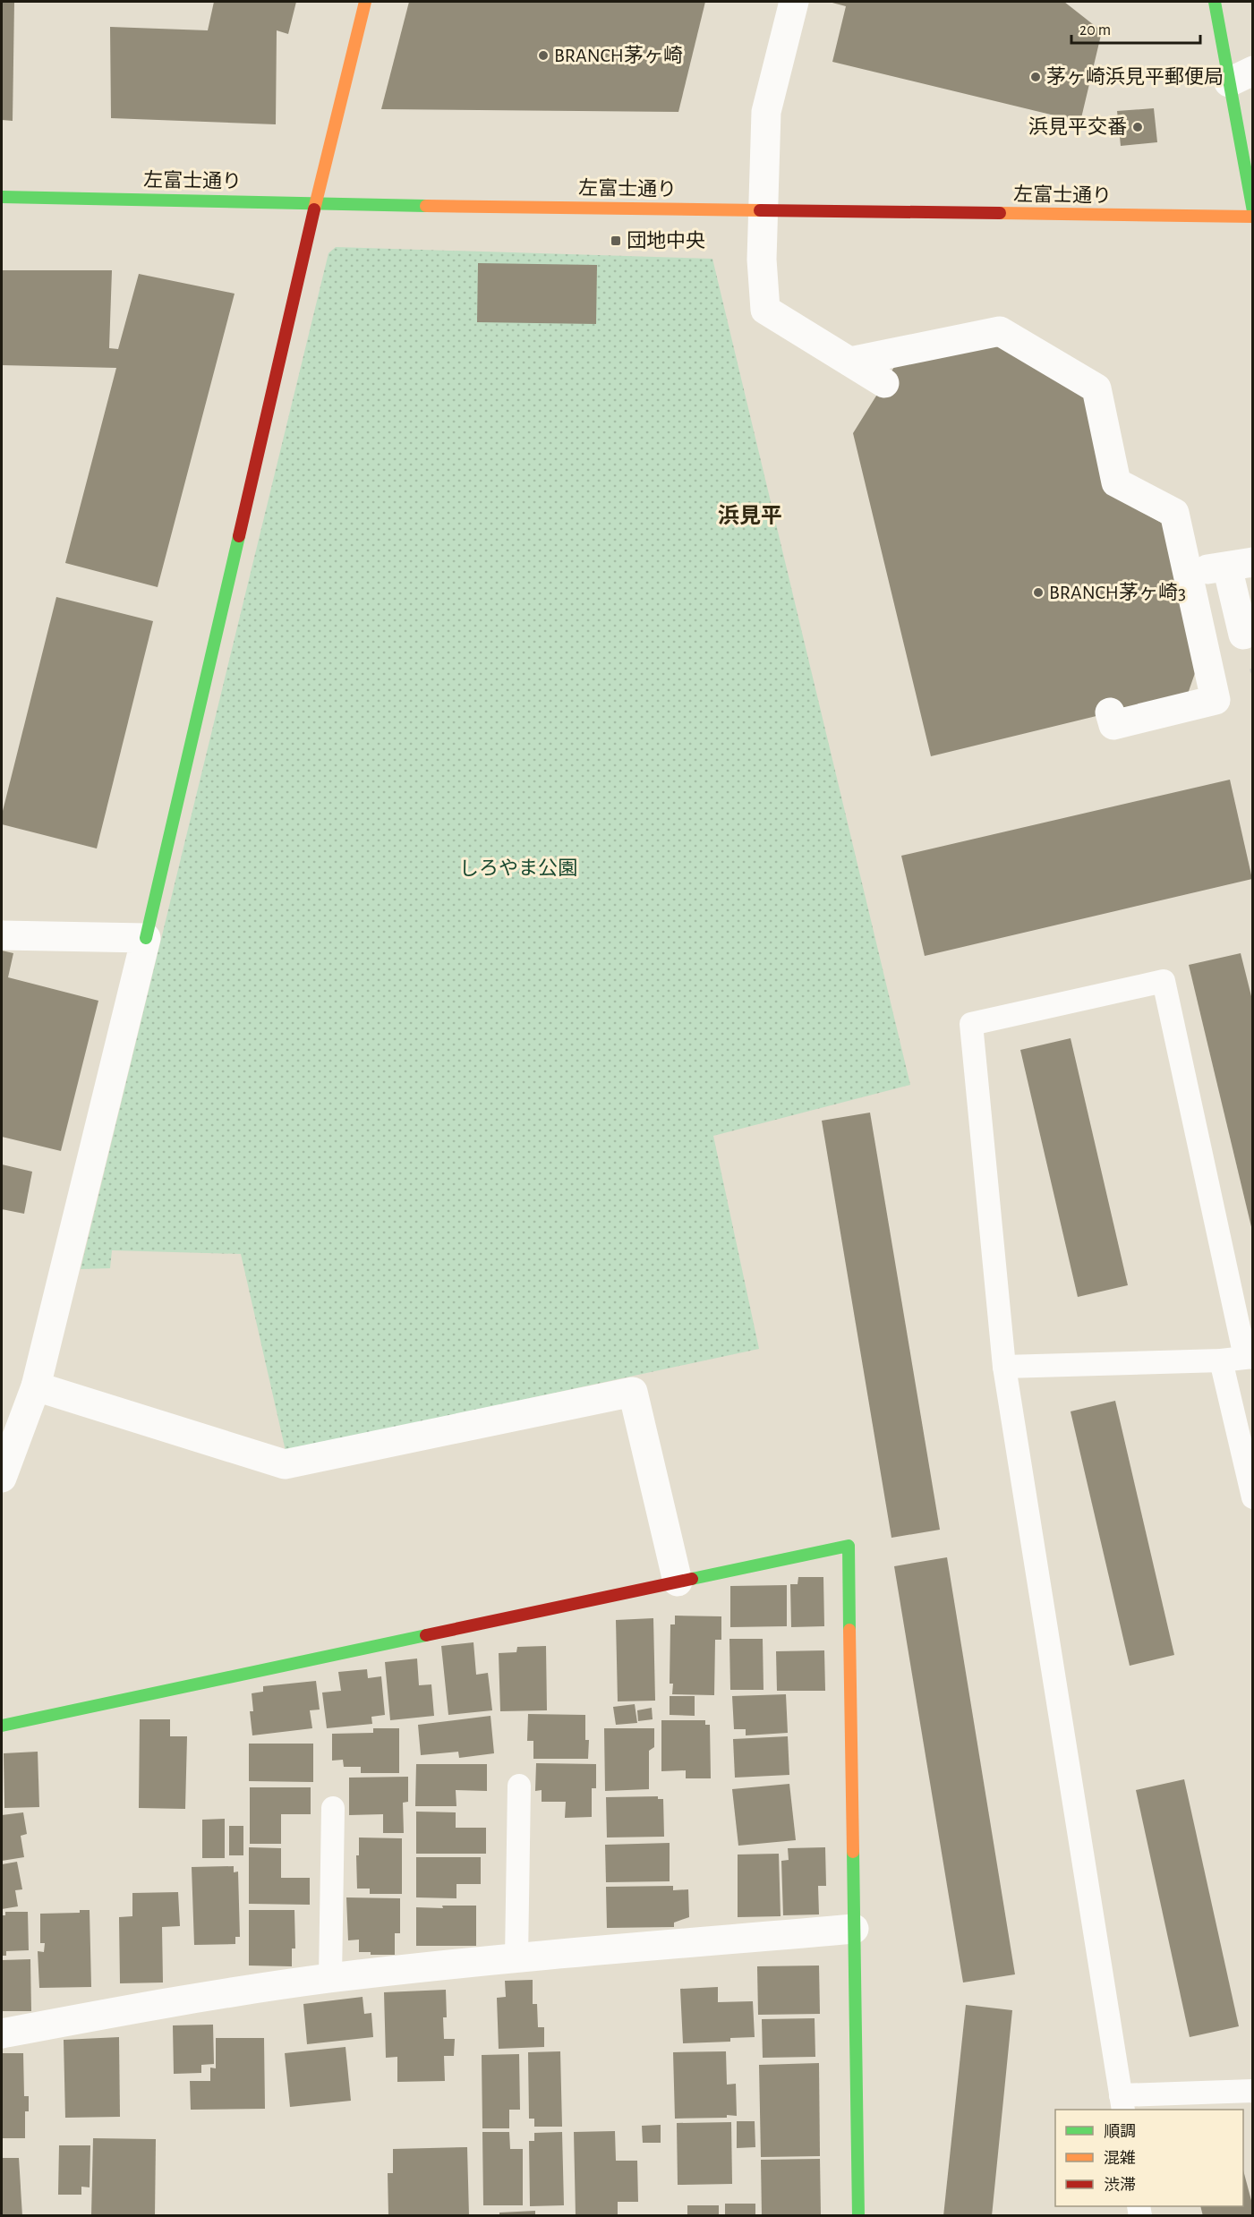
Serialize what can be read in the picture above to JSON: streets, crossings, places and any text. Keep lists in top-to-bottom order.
{
  "streets": {
    "street": ["左富士通り"]
  },
  "districts": ["浜見平"],
  "parks": ["しろやま公園"],
  "places": {
    "other": [
      "BRANCH茅ヶ崎",
      "茅ヶ崎浜見平郵便局",
      "浜見平交番",
      "BRANCH茅ヶ崎3"
    ],
    "transit": ["団地中央"]
  },
  "legend": ["順調", "混雑", "渋滞"],
  "scale_bar": "20 m"
}
